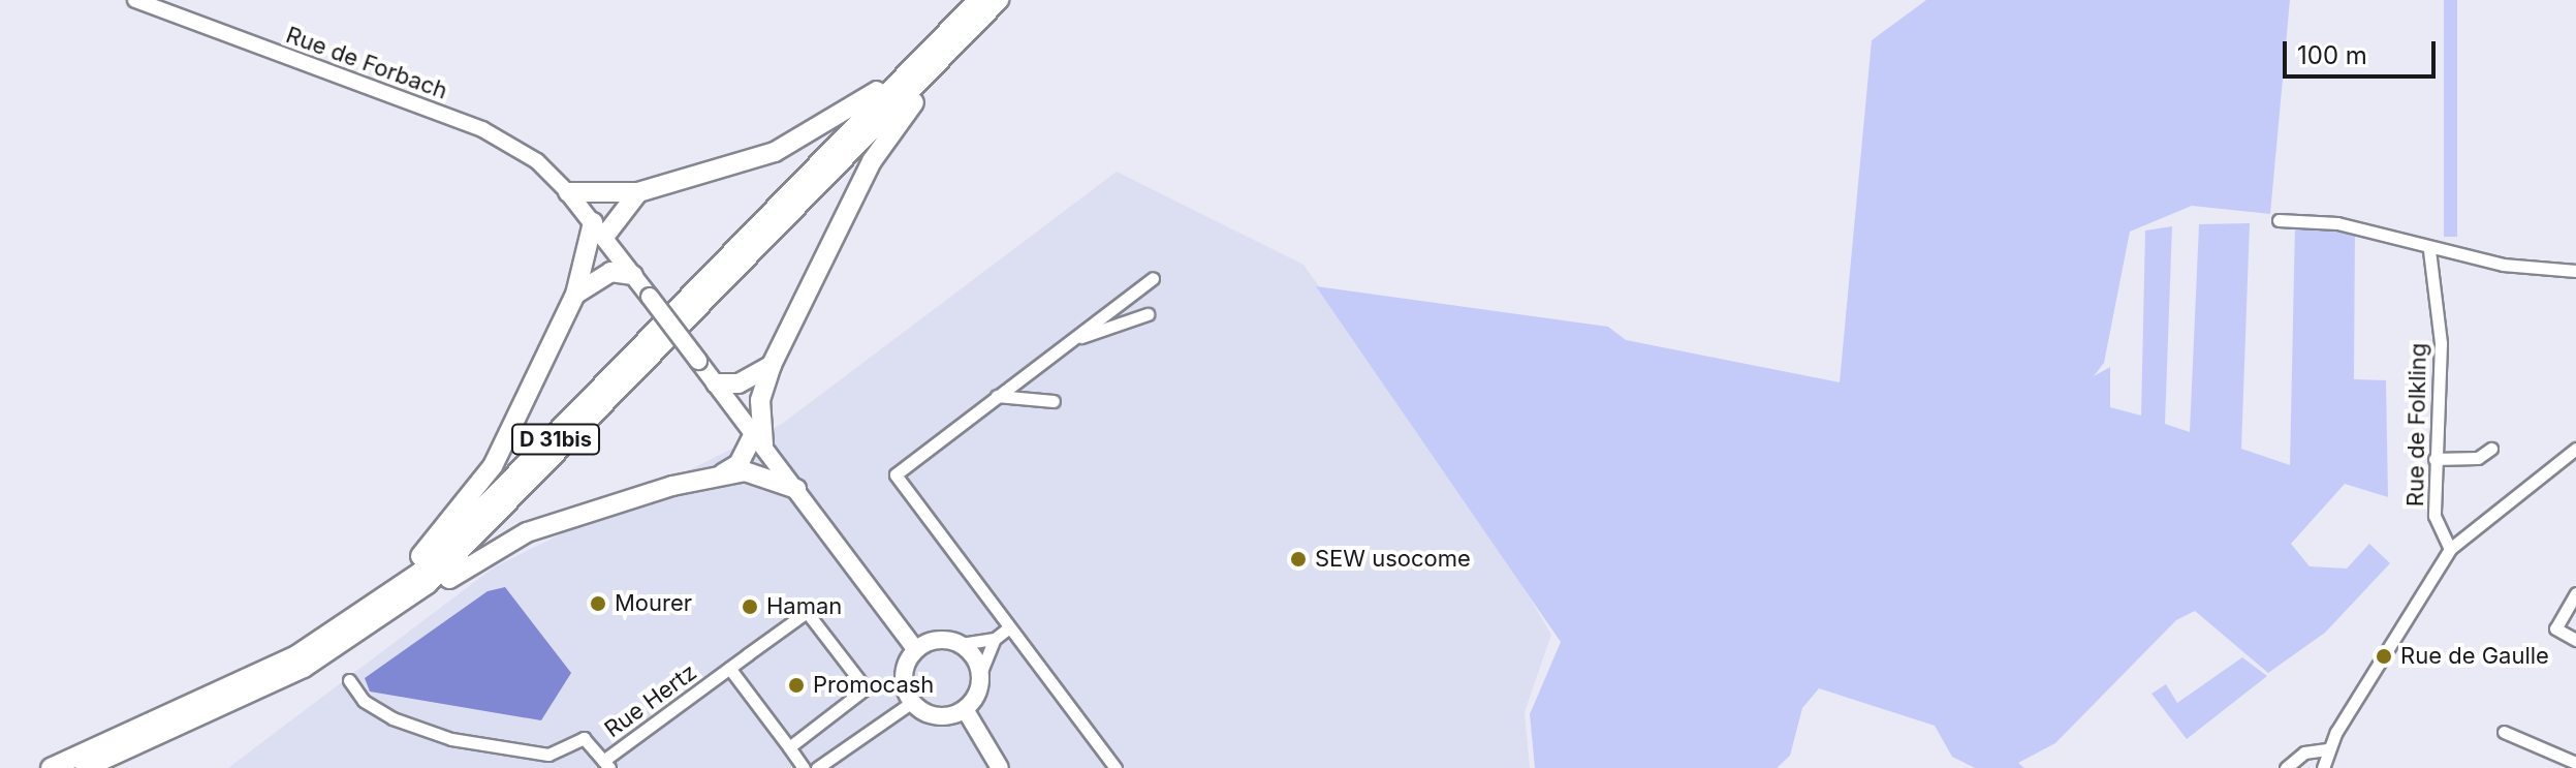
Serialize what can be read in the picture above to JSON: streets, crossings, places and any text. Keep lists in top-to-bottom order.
{
  "streets": {
    "highway": ["D 31bis"],
    "street": ["Rue de Forbach", "Rue de Folkling", "Rue Hertz"]
  },
  "places": [
    "SEW usocome",
    "Mourer",
    "Haman",
    "Rue de Gaulle",
    "Promocash"
  ],
  "scale_bar": "100 m"
}
